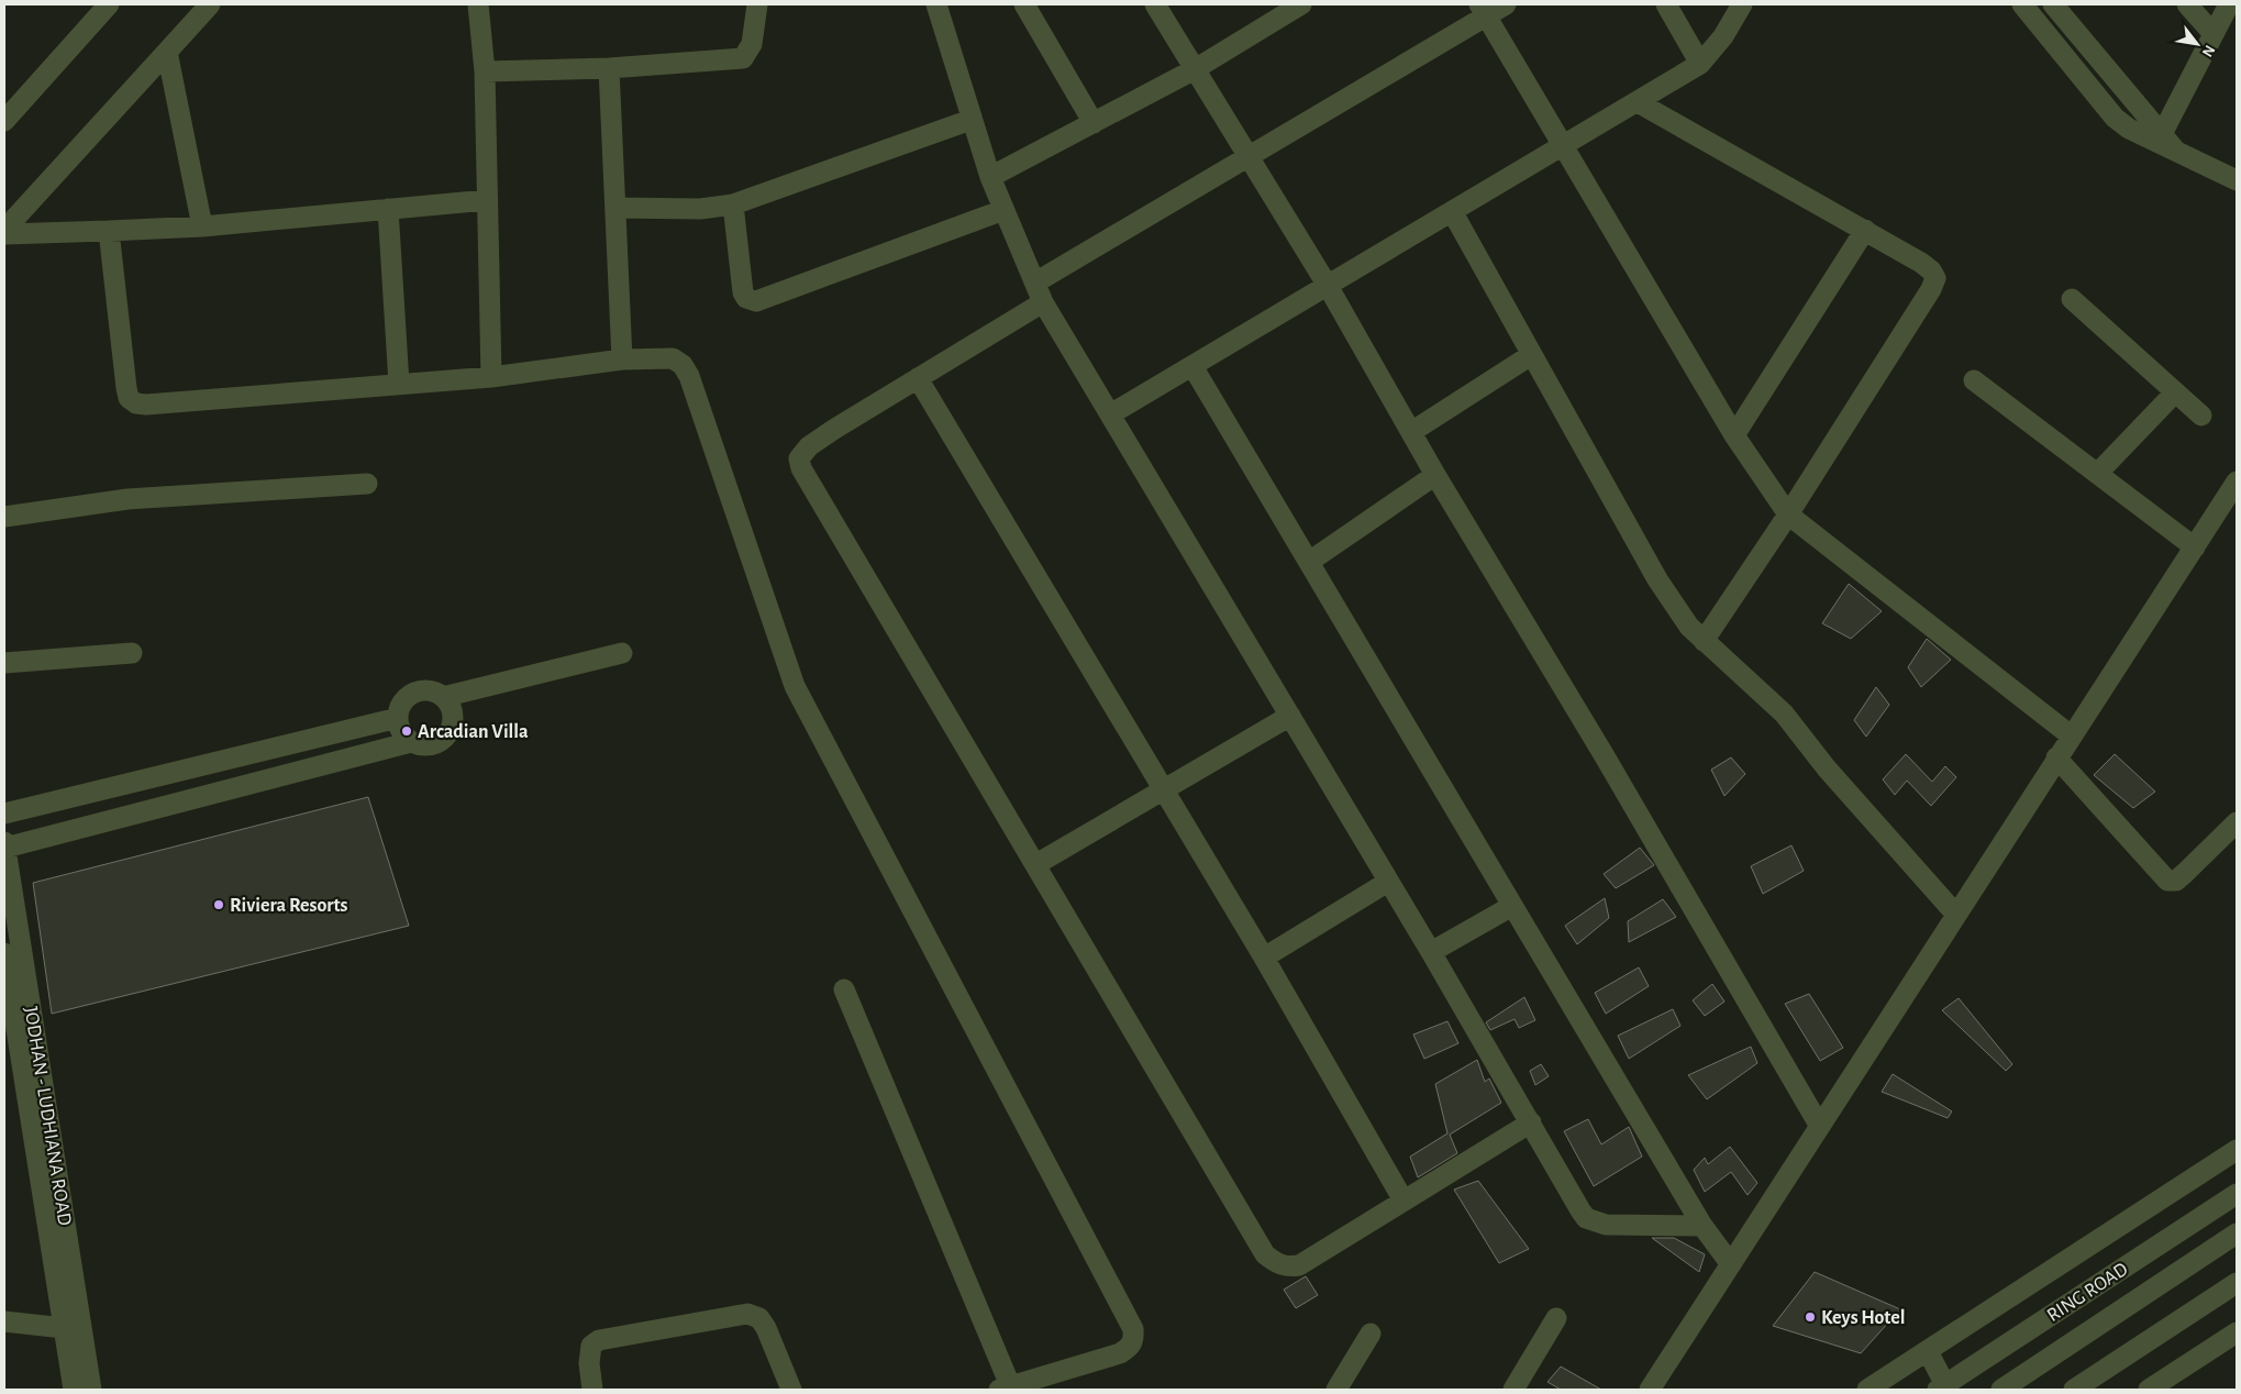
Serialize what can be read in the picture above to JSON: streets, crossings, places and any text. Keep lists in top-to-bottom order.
{
  "streets": {
    "street": ["JODHAN - LUDHIANA ROAD", "RING ROAD"]
  },
  "places": ["Arcadian Villa", "Riviera Resorts", "Keys Hotel"],
  "north": "bottom right"
}
